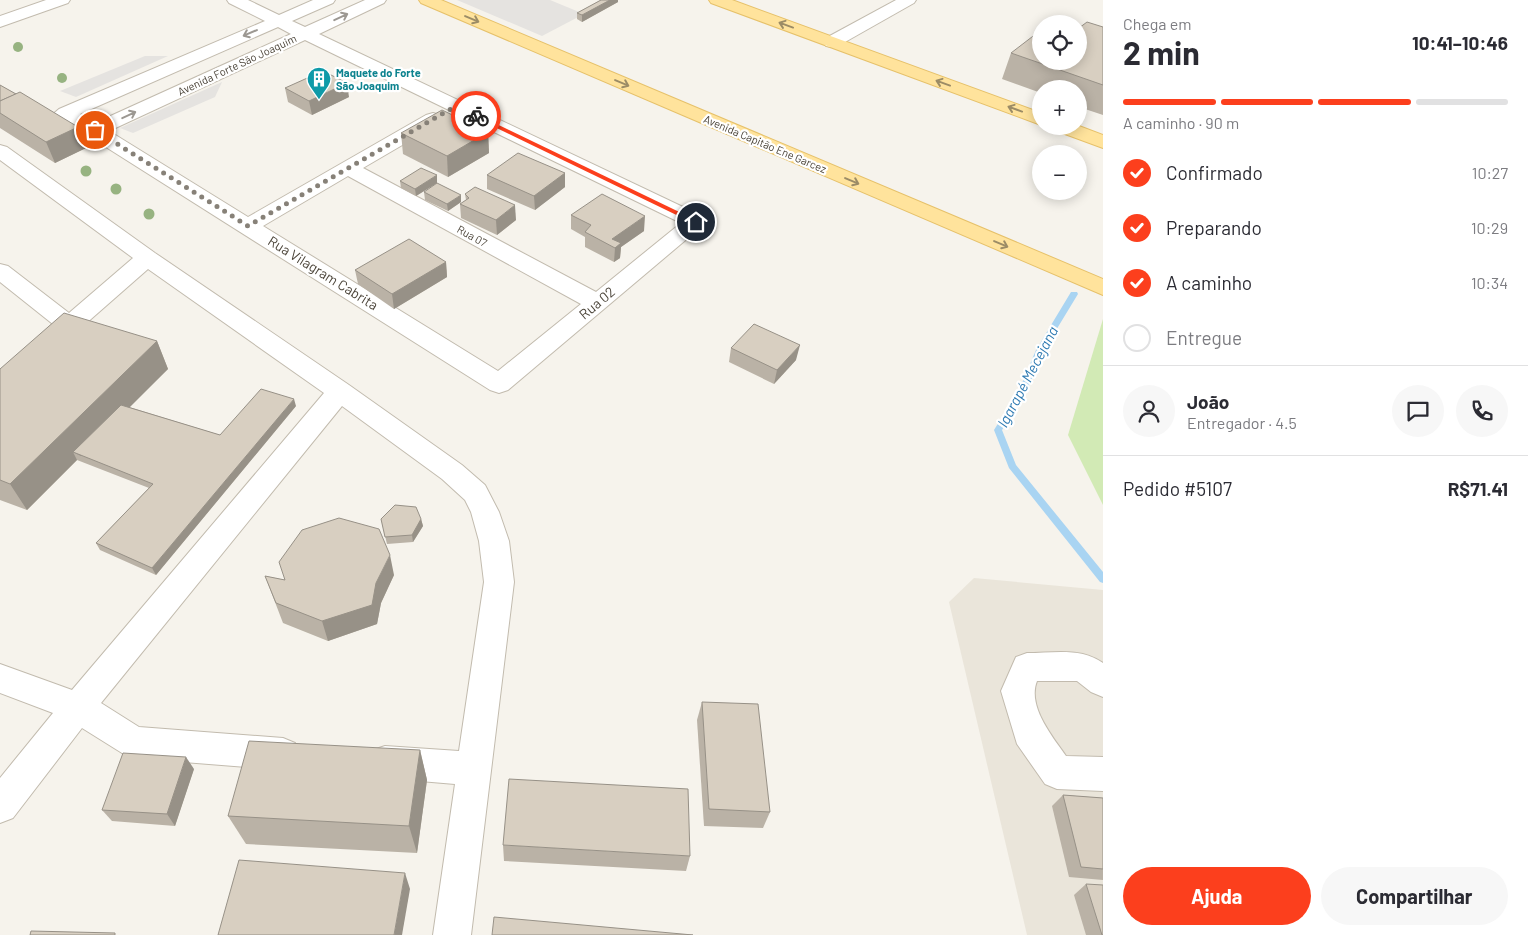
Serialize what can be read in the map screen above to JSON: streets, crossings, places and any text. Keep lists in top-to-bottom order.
{
  "streets": {
    "main road": ["Avenida Capitão Ene Garcez"],
    "street": [
      "Avenida Forte São Joaquim",
      "Rua 07",
      "Rua Vilagram Cabrita",
      "Rua 02"
    ]
  },
  "crossings": [
    ["Avenida Forte São Joaquim", "Rua Vilagram Cabrita"],
    ["Rua 07", "Rua 02"],
    ["Rua Vilagram Cabrita", "Rua 02"]
  ],
  "water": ["Igarapé Mecejana"],
  "places": {
    "building": ["Maquete do Forte São Joaquim"]
  },
  "page": {
    "heading": ["2 min", "Chega em", "10:41–10:46"],
    "panel": [
      "João",
      "Entregador · 4.5",
      "Pedido #5107",
      "R$71.41"
    ],
    "map_buttons": ["+", "−"],
    "bar": "A caminho · 90 m",
    "list": [
      ["Confirmado", "10:27"],
      ["Preparando", "10:29"],
      ["A caminho", "10:34"],
      "Entregue"
    ],
    "buttons": ["Ajuda", "Compartilhar"]
  }
}
